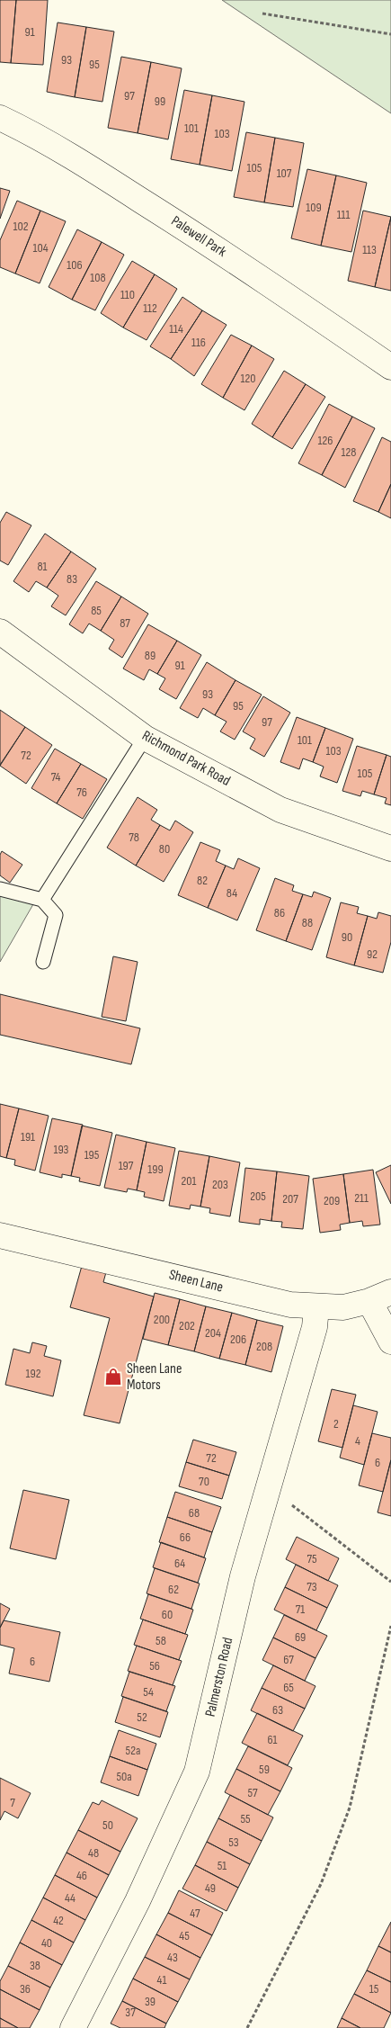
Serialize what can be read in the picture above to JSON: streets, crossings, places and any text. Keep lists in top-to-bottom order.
{
  "streets": {
    "street": [
      "Palewell Park",
      "Richmond Park Road",
      "Sheen Lane",
      "Palmerston Road"
    ]
  },
  "crossings": [
    ["Sheen Lane", "Palmerston Road"]
  ],
  "places": {
    "shop": ["Sheen Lane Motors"]
  },
  "house_numbers": [
    "91",
    "93",
    "95",
    "97",
    "99",
    "101",
    "103",
    "105",
    "107",
    "109",
    "111",
    "102",
    "104",
    "113",
    "106",
    "108",
    "110",
    "112",
    "114",
    "116",
    "120",
    "126",
    "128",
    "81",
    "83",
    "85",
    "87",
    "89",
    "91",
    "93",
    "95",
    "97",
    "101",
    "103",
    "72",
    "105",
    "74",
    "76",
    "78",
    "80",
    "82",
    "84",
    "86",
    "88",
    "90",
    "92",
    "191",
    "193",
    "195",
    "197",
    "199",
    "201",
    "203",
    "205",
    "211",
    "207",
    "209",
    "200",
    "202",
    "204",
    "206",
    "208",
    "192",
    "2",
    "4",
    "72",
    "6",
    "70",
    "68",
    "66",
    "75",
    "64",
    "73",
    "62",
    "71",
    "60",
    "69",
    "58",
    "67",
    "6",
    "56",
    "65",
    "54",
    "63",
    "52",
    "61",
    "52a",
    "59",
    "50a",
    "57",
    "7",
    "55",
    "50",
    "53",
    "48",
    "51",
    "46",
    "49",
    "44",
    "47",
    "42",
    "45",
    "40",
    "43",
    "38",
    "41",
    "36",
    "15",
    "39",
    "37"
  ]
}
